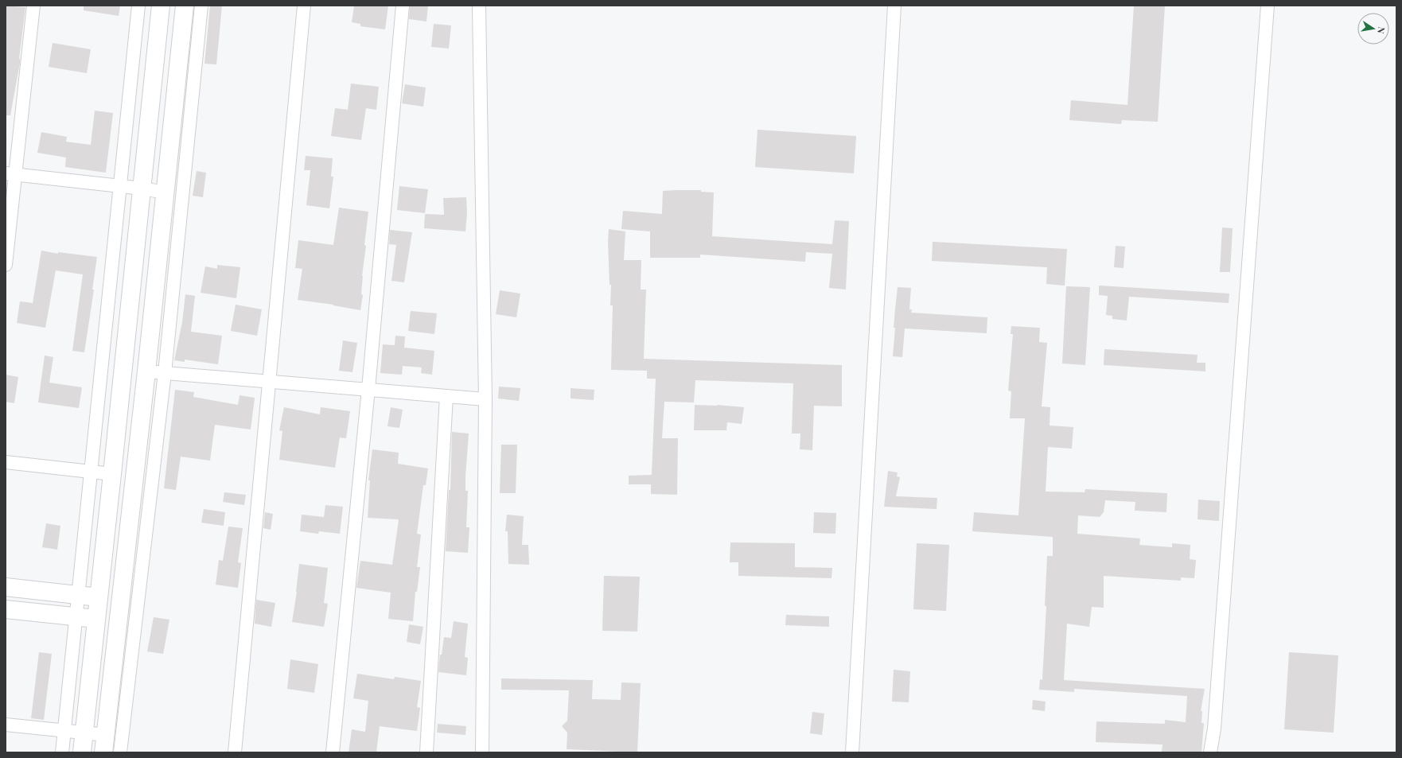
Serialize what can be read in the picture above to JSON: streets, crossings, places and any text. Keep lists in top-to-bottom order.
{
  "north": "right"
}
